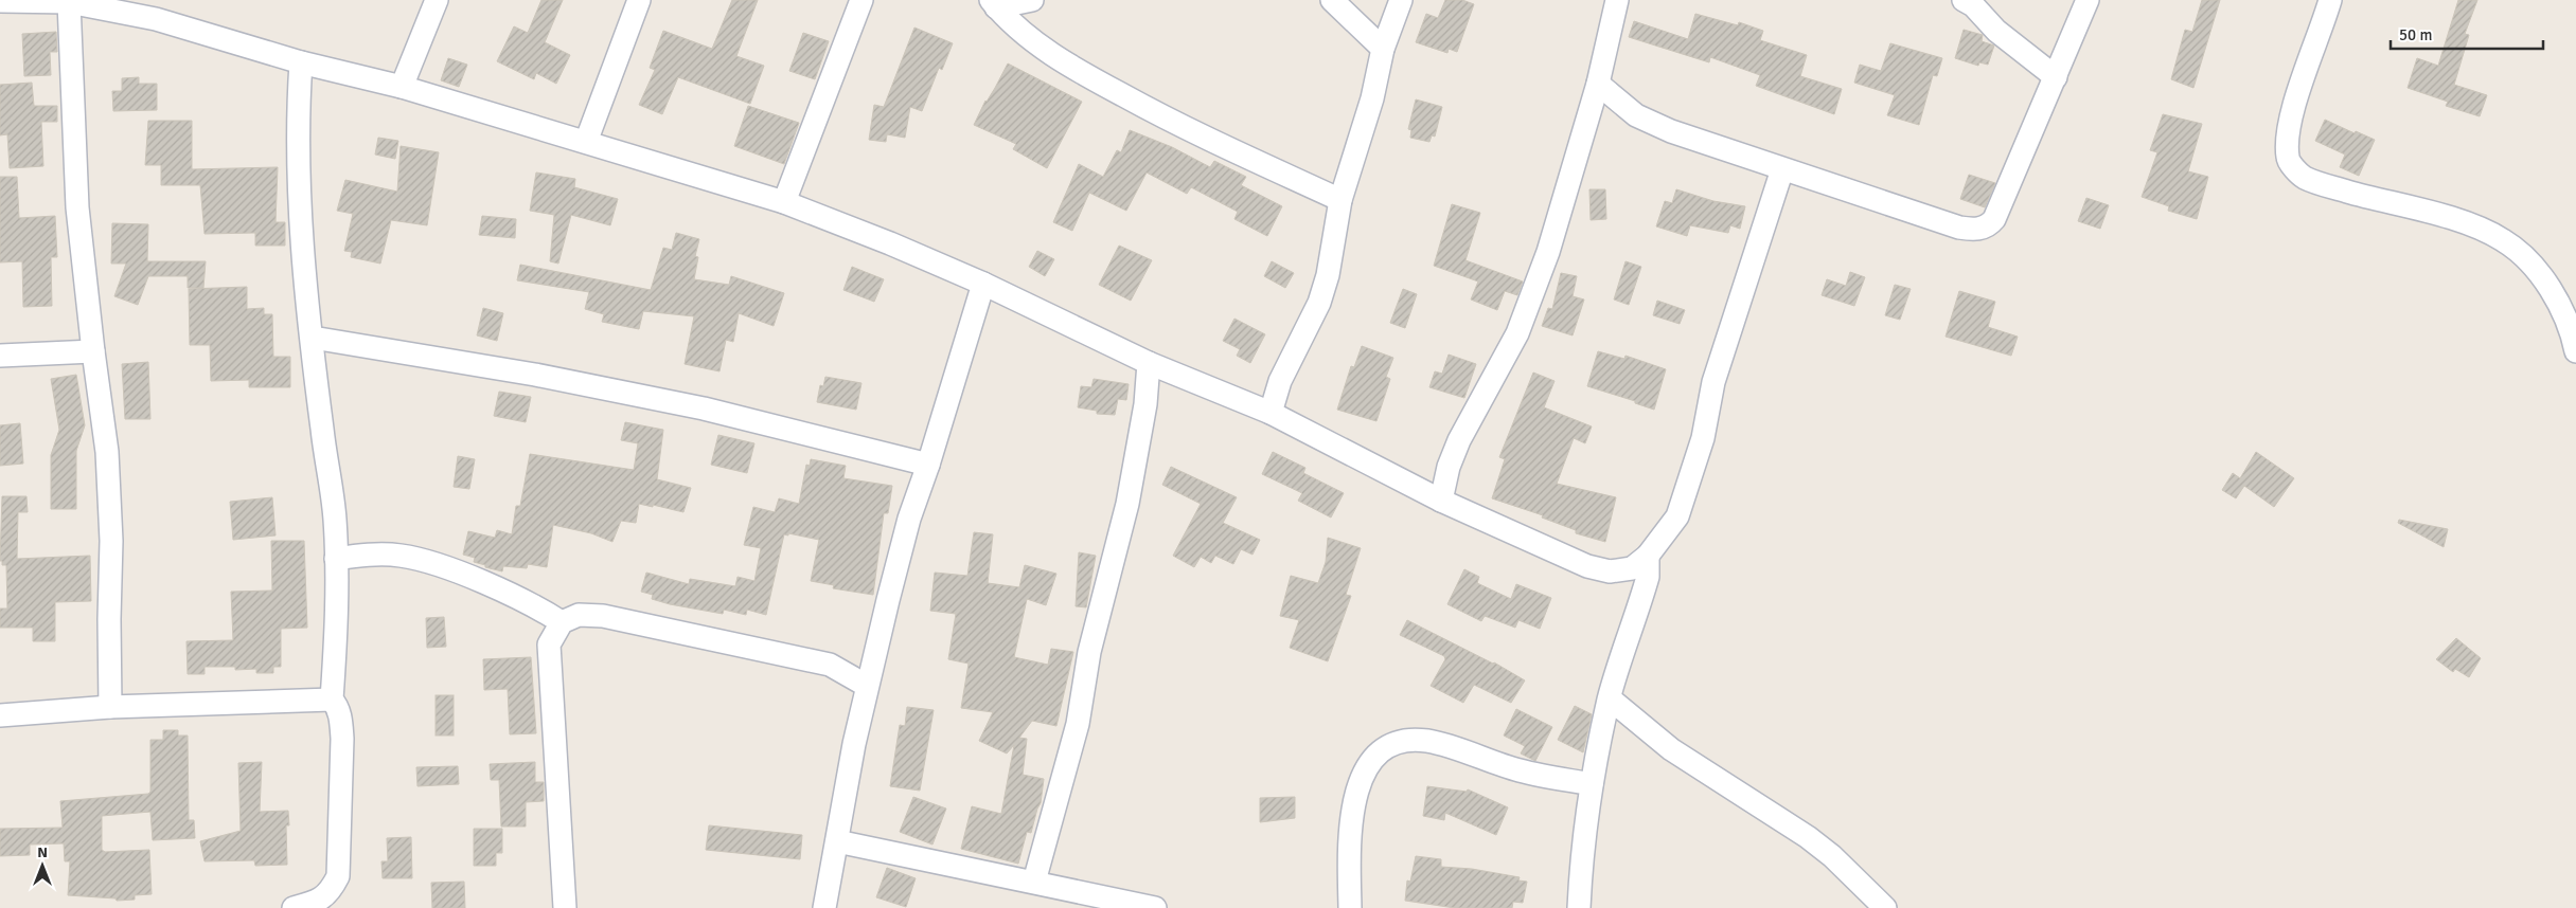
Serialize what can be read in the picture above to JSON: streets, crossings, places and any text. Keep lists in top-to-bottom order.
{
  "scale_bar": "50 m",
  "north": "top"
}
